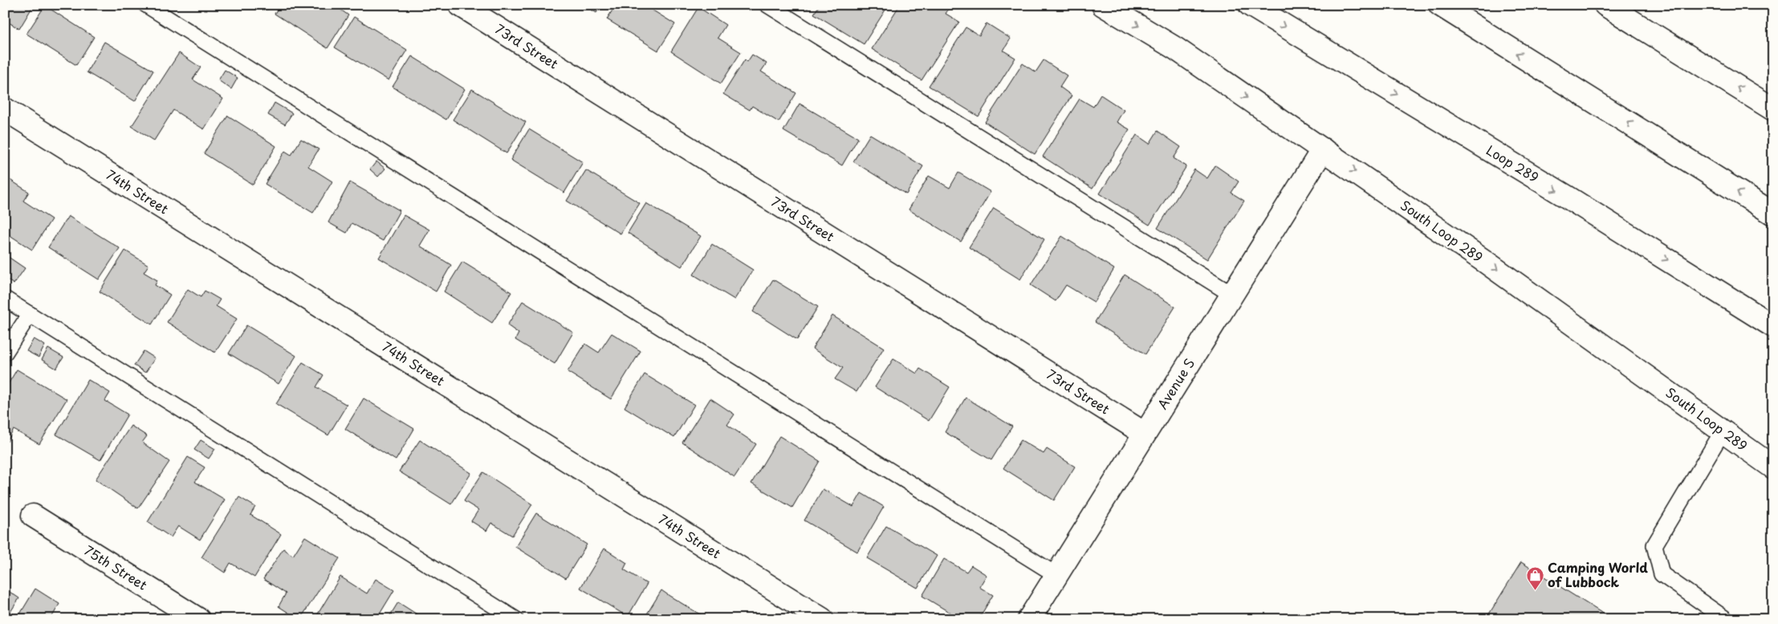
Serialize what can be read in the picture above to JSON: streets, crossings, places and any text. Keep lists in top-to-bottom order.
{
  "streets": {
    "main road": [
      "73rd Street",
      "Loop 289",
      "74th Street",
      "South Loop 289",
      "Avenue S",
      "75th Street"
    ]
  },
  "crossings": [
    ["73rd Street", "Avenue S"],
    ["South Loop 289", "Avenue S"]
  ],
  "places": {
    "shop": ["Camping World of Lubbock"]
  }
}
